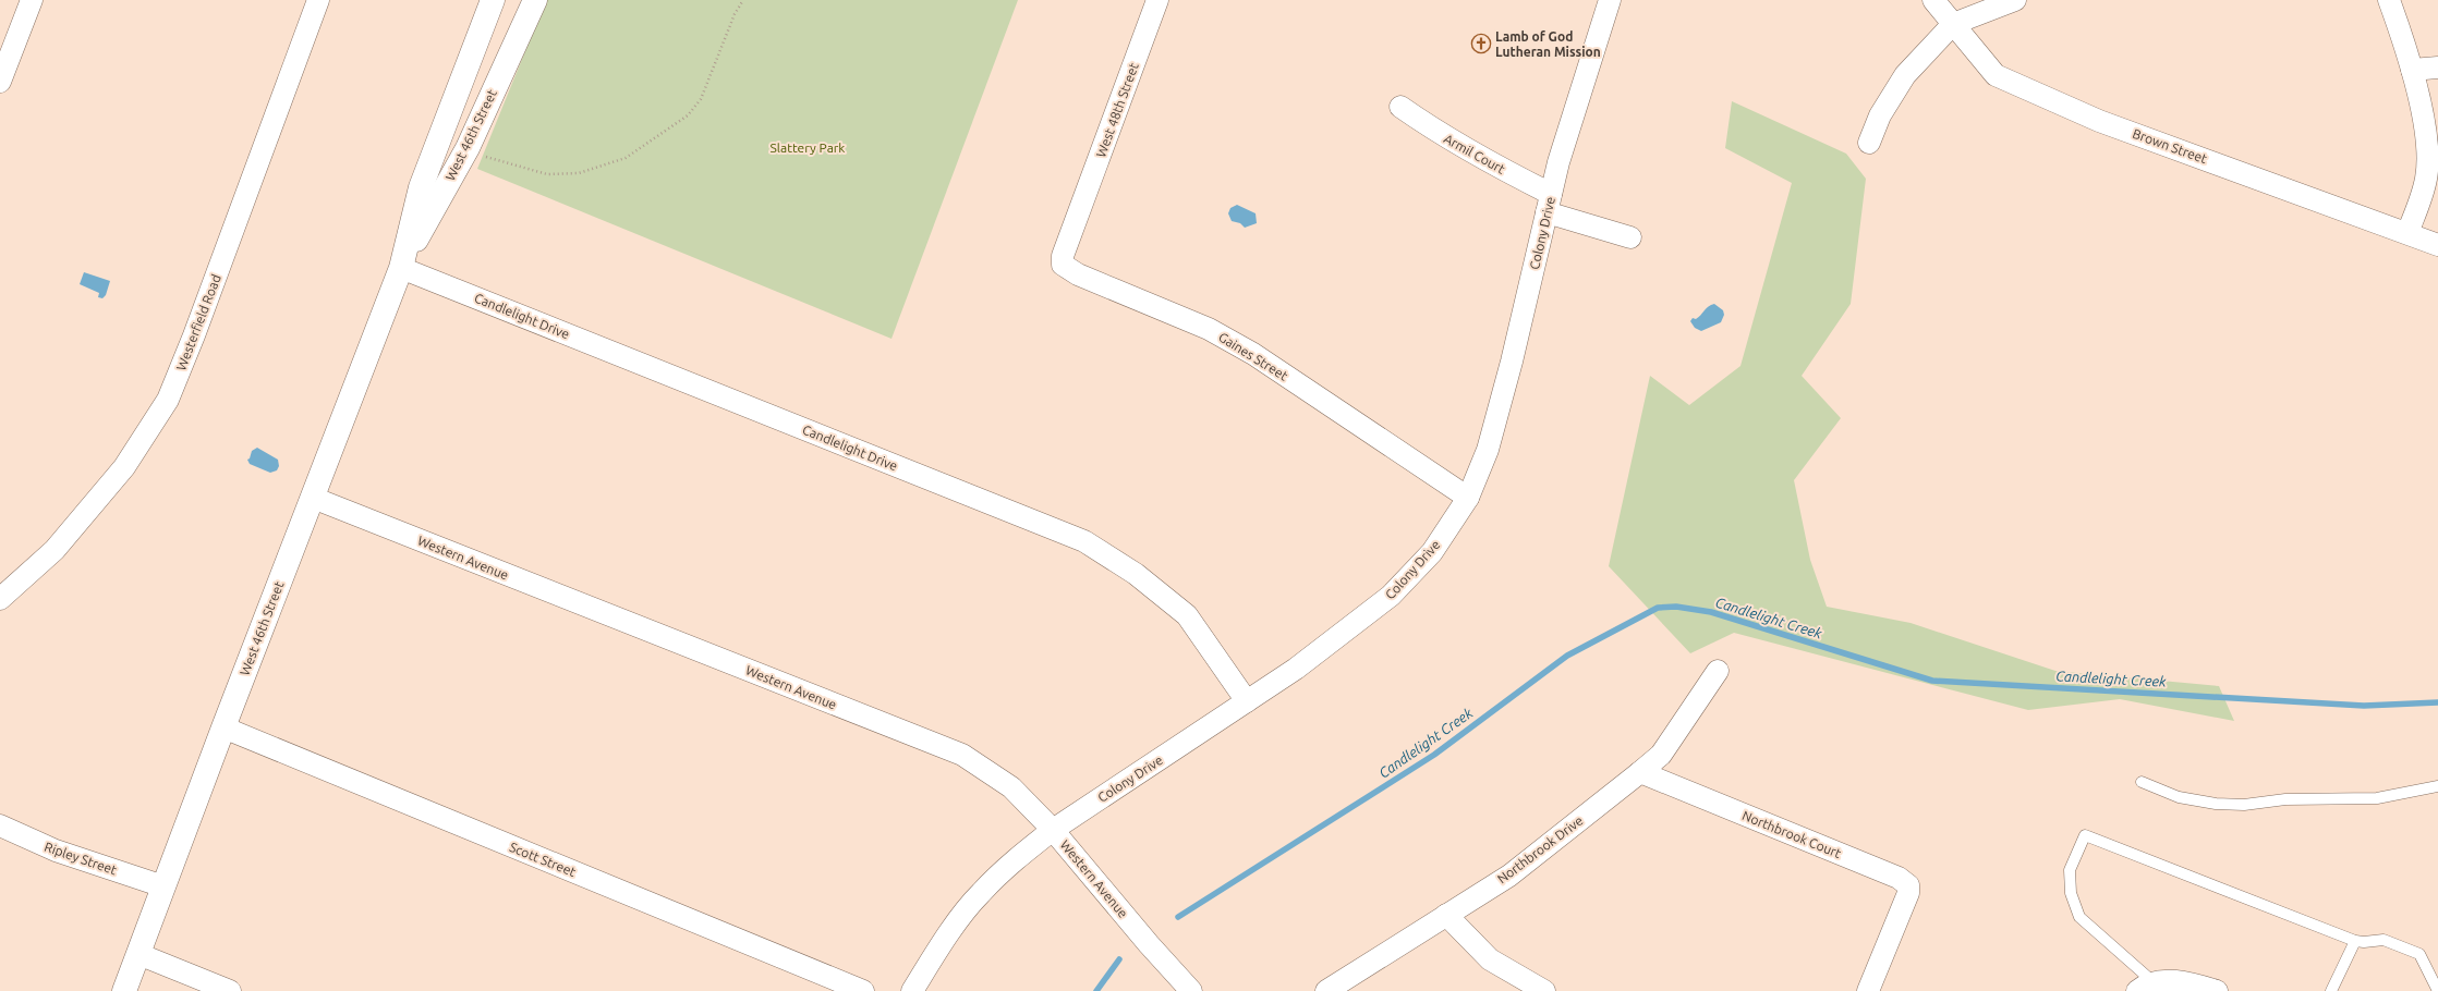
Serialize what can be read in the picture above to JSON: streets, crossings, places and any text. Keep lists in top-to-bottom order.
{
  "streets": {
    "street": [
      "West 48th Street",
      "West 46th Street",
      "Brown Street",
      "Armil Court",
      "Colony Drive",
      "Candlelight Drive",
      "Westerfield Road",
      "Gaines Street",
      "Western Avenue",
      "Northbrook Court",
      "Northbrook Drive",
      "Ripley Street",
      "Scott Street"
    ]
  },
  "crossings": [
    ["West 48th Street", "Gaines Street"],
    ["West 46th Street", "Candlelight Drive"],
    ["West 46th Street", "Western Avenue"],
    ["West 46th Street", "Ripley Street"],
    ["West 46th Street", "Scott Street"],
    ["Armil Court", "Colony Drive"],
    ["Colony Drive", "Candlelight Drive"],
    ["Colony Drive", "Gaines Street"],
    ["Colony Drive", "Western Avenue"],
    ["Northbrook Court", "Northbrook Drive"]
  ],
  "water": ["Candlelight Creek"],
  "parks": ["Slattery Park"],
  "places": {
    "church": ["Lamb of God Lutheran Mission"]
  }
}
